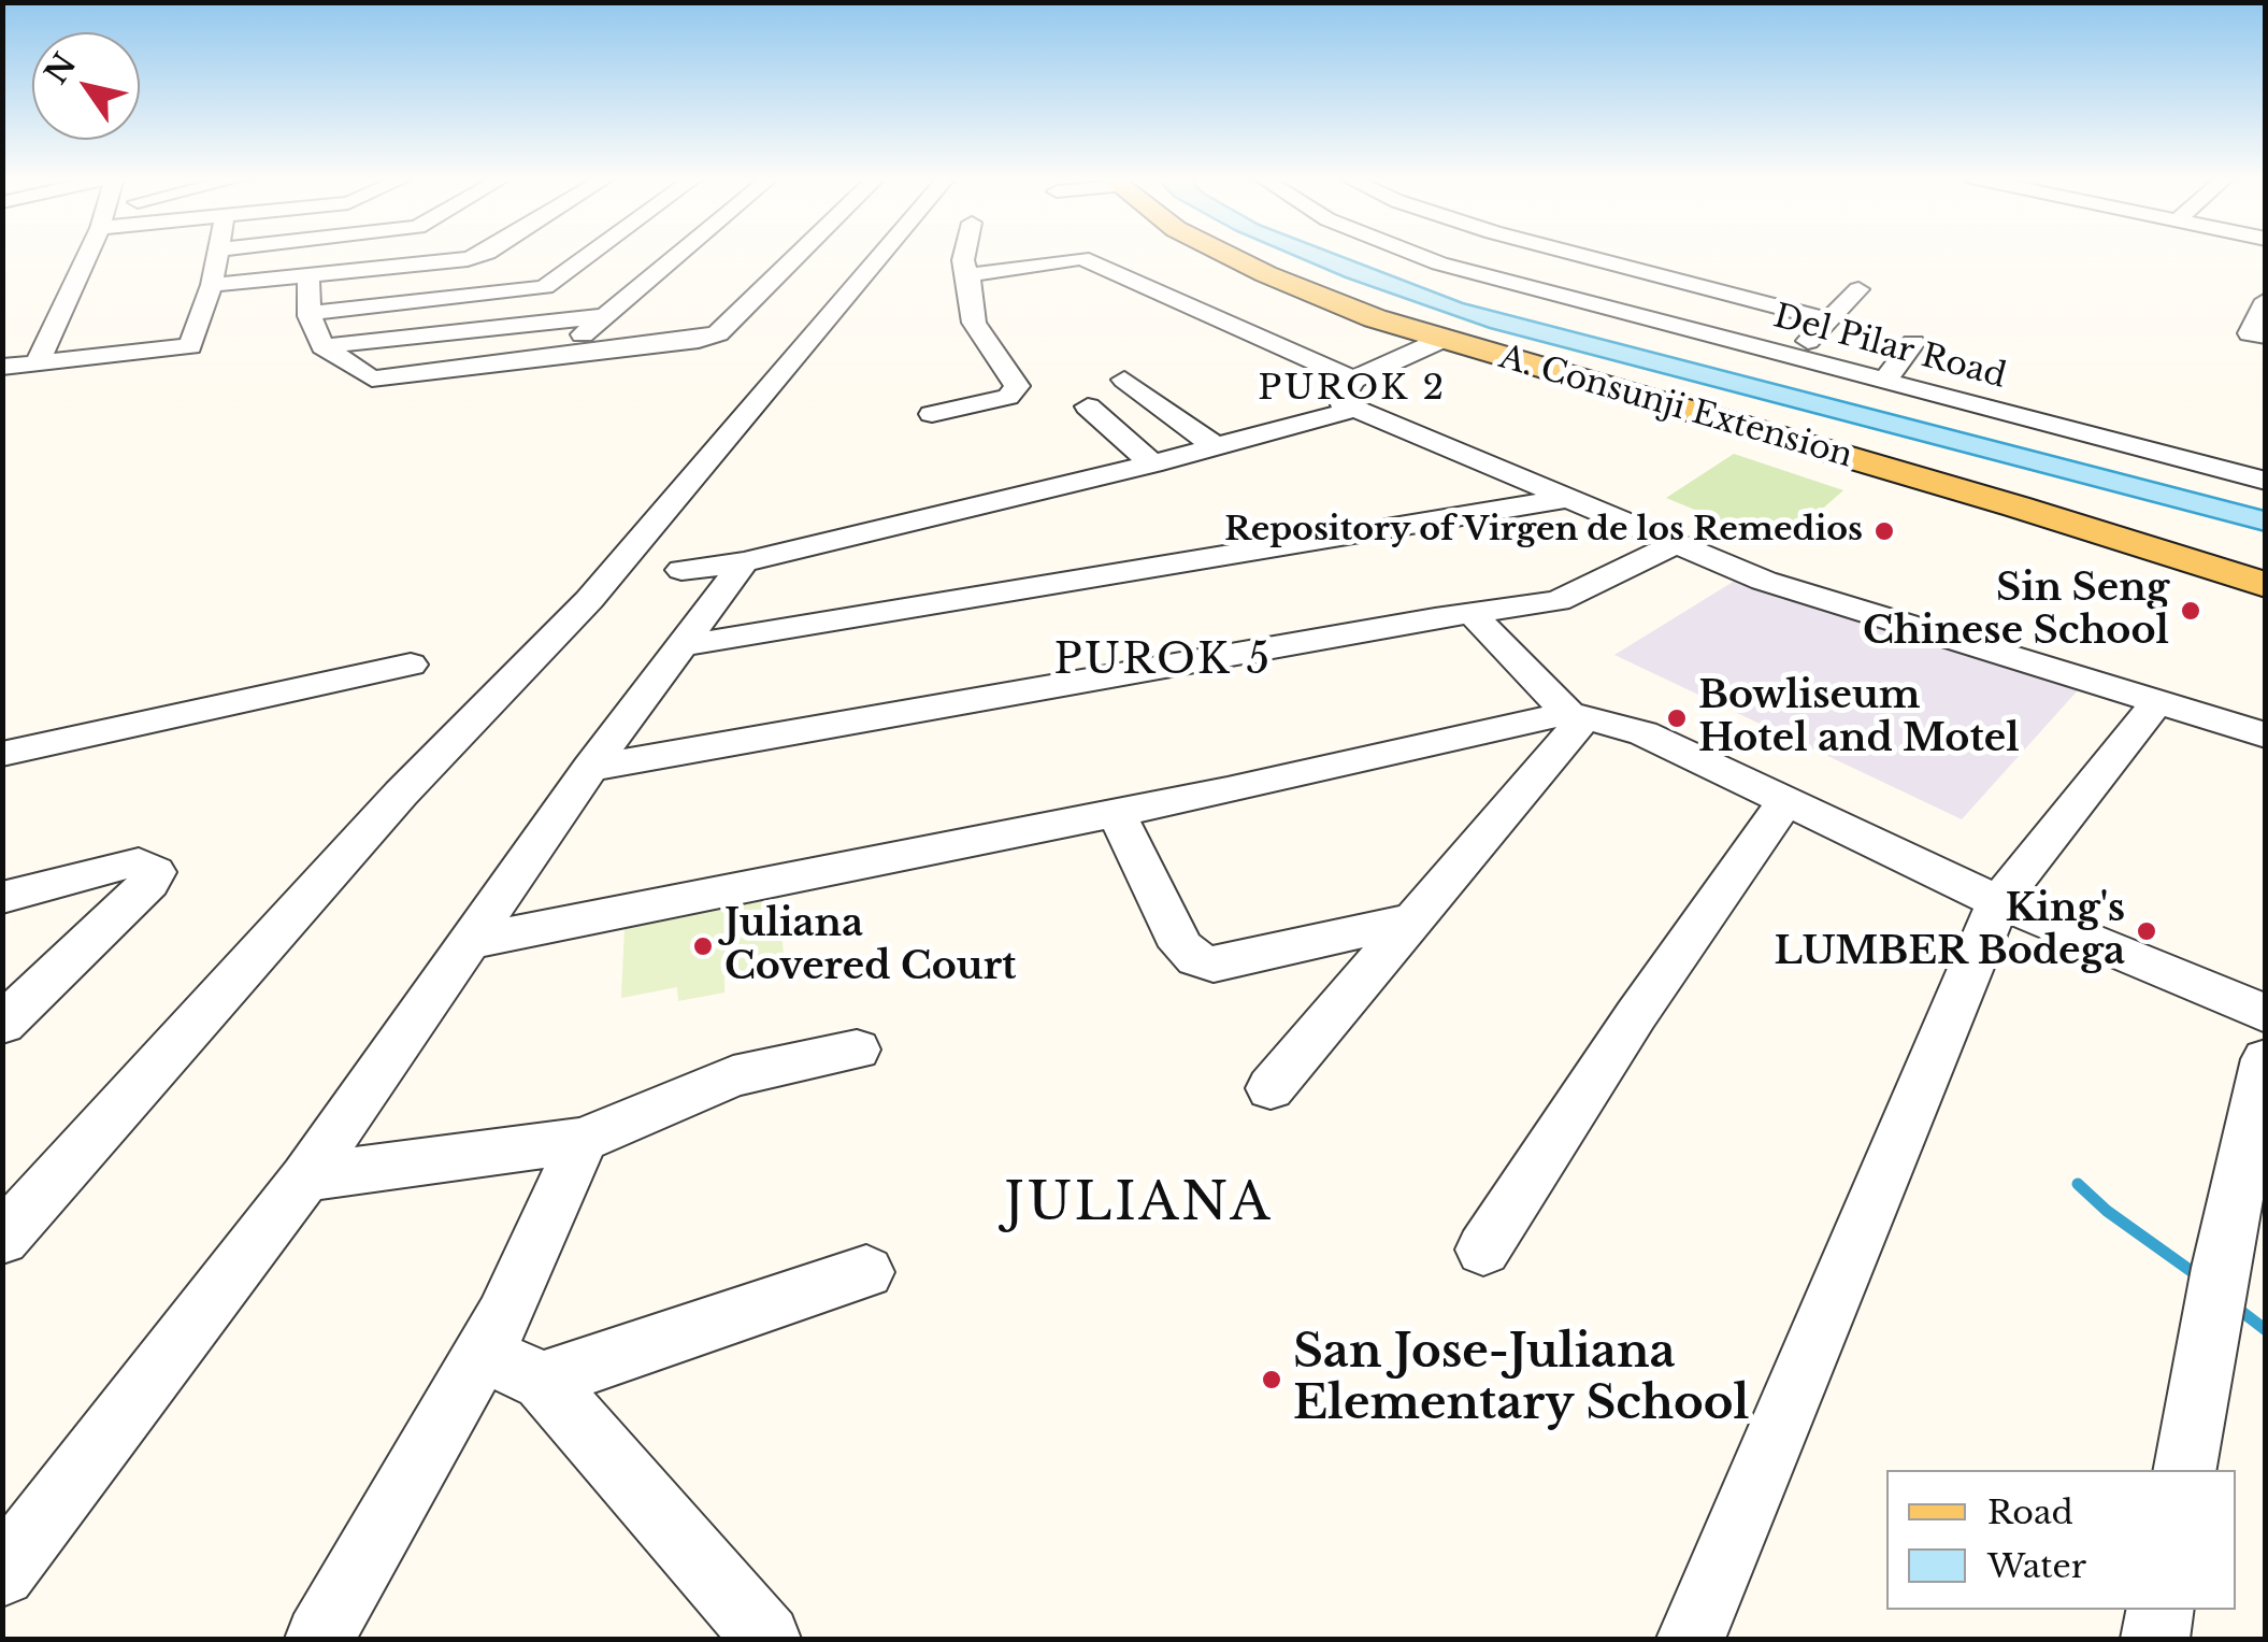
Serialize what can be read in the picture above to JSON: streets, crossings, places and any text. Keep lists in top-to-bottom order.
{
  "streets": {
    "main road": ["A. Consunji Extension"],
    "street": ["Del Pilar Road"]
  },
  "districts": ["PUROK 2", "PUROK 5", "JULIANA"],
  "places": [
    "Repository of Virgen de los Remedios",
    "Sin Seng Chinese School",
    "Bowliseum Hotel and Motel",
    "King's LUMBER Bodega",
    "Juliana Covered Court",
    "San Jose-Juliana Elementary School"
  ],
  "legend": ["Road", "Water"],
  "north": "top left"
}
